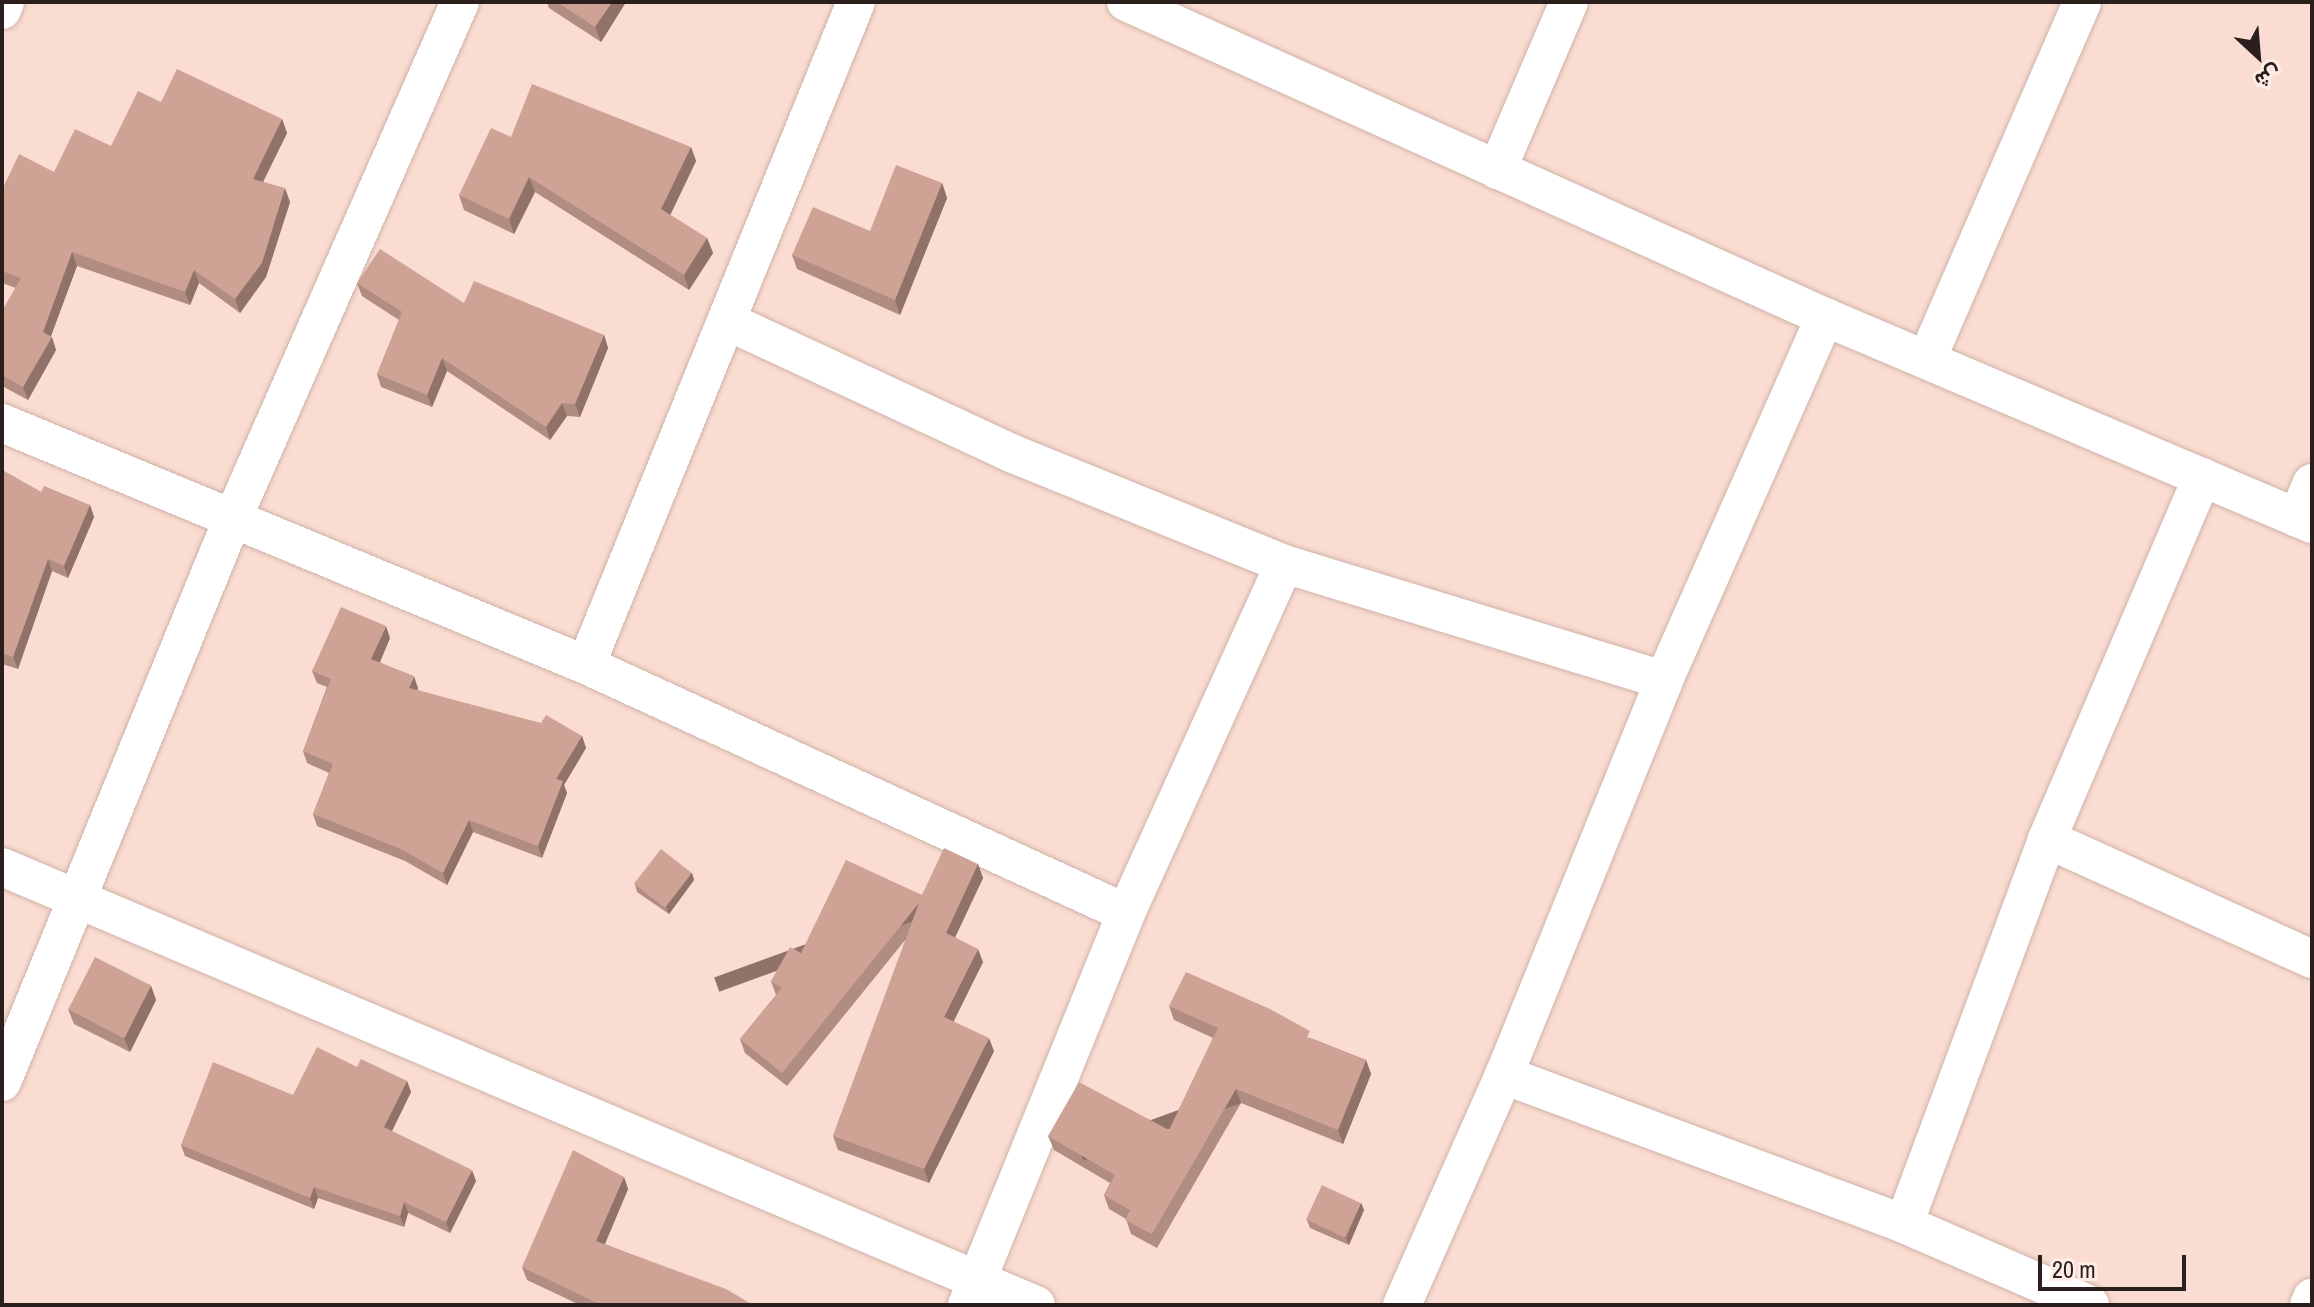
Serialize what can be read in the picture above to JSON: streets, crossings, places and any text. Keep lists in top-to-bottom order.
{
  "scale_bar": "20 m",
  "north": "bottom right"
}
